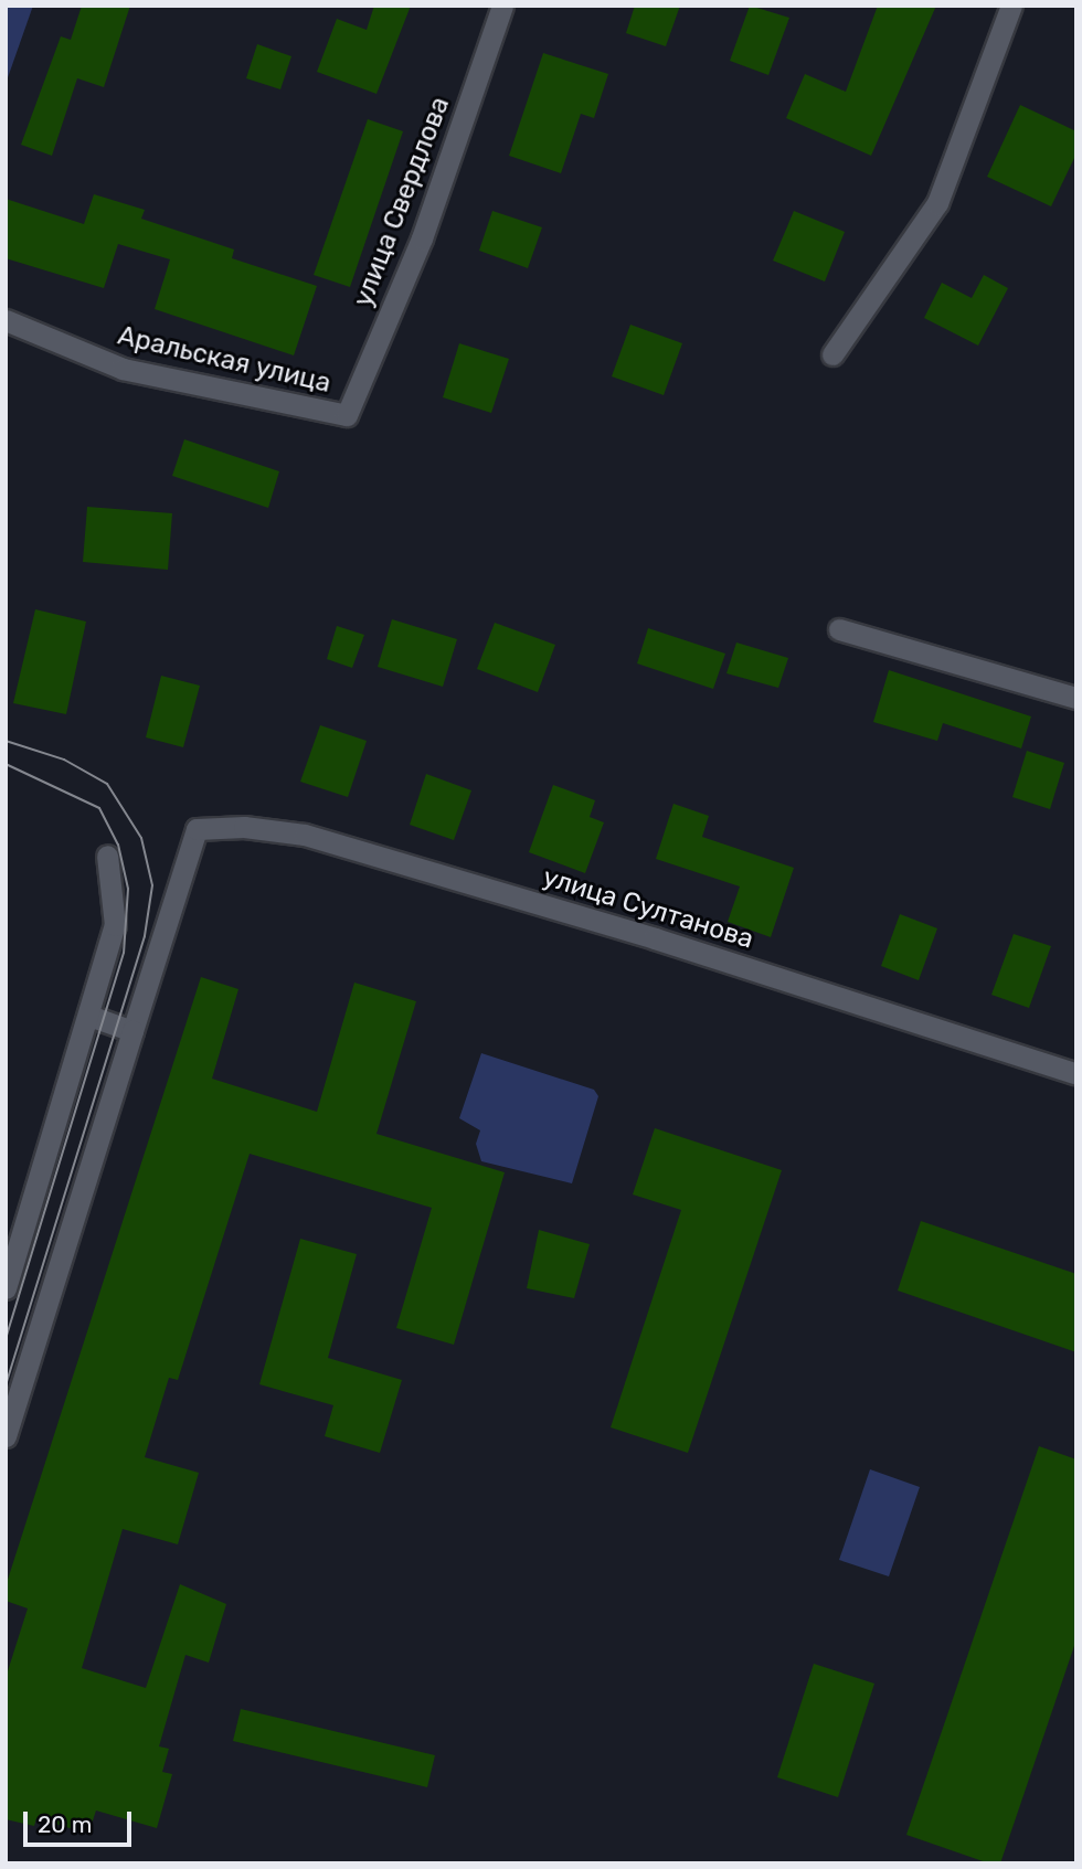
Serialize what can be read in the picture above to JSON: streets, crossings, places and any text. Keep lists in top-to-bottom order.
{
  "streets": {
    "street": ["улица Свердлова", "Аральская улица", "улица Султанова"]
  },
  "crossings": [
    ["улица Свердлова", "Аральская улица"]
  ],
  "scale_bar": "20 m"
}
